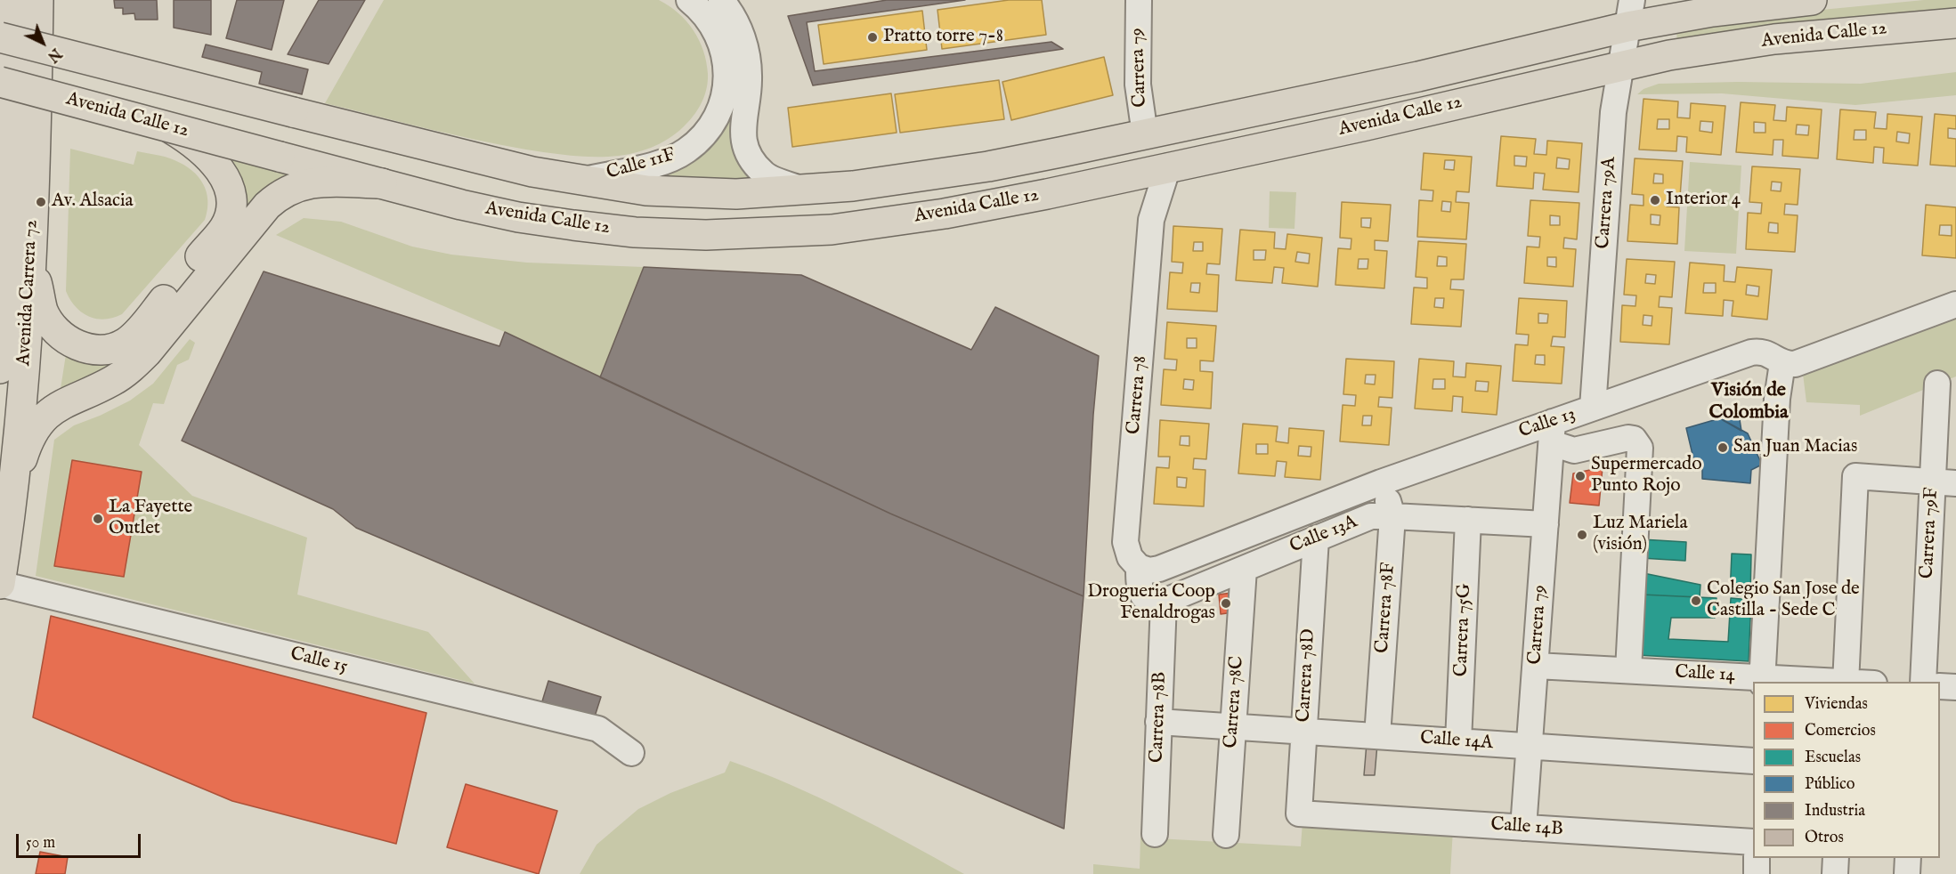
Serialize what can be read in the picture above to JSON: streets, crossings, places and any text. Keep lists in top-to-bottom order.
{
  "streets": {
    "main road": ["Avenida Calle 12", "Avenida Carrera 72"],
    "street": [
      "Carrera 79",
      "Calle 11F",
      "Carrera 79A",
      "Carrera 78",
      "Calle 13",
      "Carrera 79F",
      "Calle 13A",
      "Carrera 78F",
      "Carrera 75G",
      "Calle 15",
      "Calle 14",
      "Carrera 78D",
      "Carrera 78C",
      "Carrera 78B",
      "Calle 14A",
      "Calle 14B"
    ]
  },
  "crossings": [
    ["Avenida Calle 12", "Carrera 79"],
    ["Avenida Calle 12", "Calle 11F"],
    ["Avenida Calle 12", "Carrera 79A"],
    ["Avenida Calle 12", "Carrera 78"],
    ["Carrera 79", "Calle 13"],
    ["Carrera 79", "Calle 13A"],
    ["Carrera 79", "Calle 14"],
    ["Carrera 79", "Calle 14A"],
    ["Carrera 79", "Calle 14B"],
    ["Carrera 79A", "Calle 13"],
    ["Avenida Carrera 72", "Calle 15"],
    ["Carrera 78", "Calle 13"],
    ["Calle 13", "Carrera 78F"],
    ["Calle 13A", "Carrera 78F"],
    ["Calle 13A", "Carrera 75G"],
    ["Calle 13A", "Carrera 78D"],
    ["Calle 13A", "Carrera 78C"],
    ["Calle 13A", "Carrera 78B"],
    ["Carrera 78F", "Calle 14A"],
    ["Carrera 75G", "Calle 14A"],
    ["Carrera 78D", "Calle 14A"],
    ["Carrera 78D", "Calle 14B"],
    ["Carrera 78C", "Calle 14A"],
    ["Carrera 78B", "Calle 14A"]
  ],
  "districts": ["Visión de Colombia"],
  "places": [
    "Pratto torre 7-8",
    "Interior 4",
    "Av. Alsacia",
    "San Juan Macias",
    "Supermercado Punto Rojo",
    "La Fayette Outlet",
    "Luz Mariela (visión)",
    "Colegio San Jose de Castilla - Sede C",
    "Drogueria Coop Fenaldrogas"
  ],
  "legend": [
    "Viviendas",
    "Comercios",
    "Escuelas",
    "Público",
    "Industria",
    "Otros"
  ],
  "scale_bar": "50 m",
  "north": "bottom right"
}
